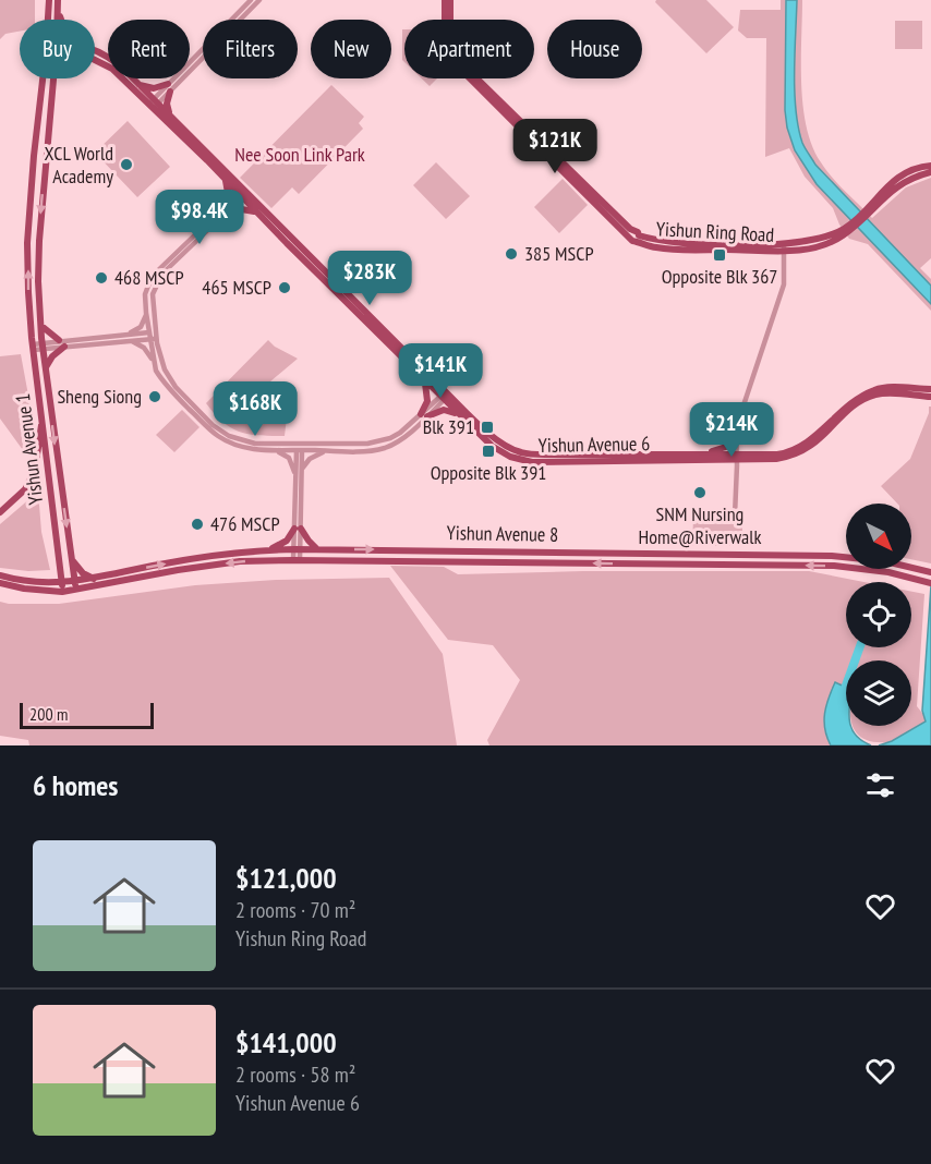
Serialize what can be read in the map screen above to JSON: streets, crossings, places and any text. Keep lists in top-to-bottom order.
{
  "streets": {
    "main road": [
      "Yishun Ring Road",
      "Yishun Avenue 6",
      "Yishun Avenue 1",
      "Yishun Avenue 8"
    ]
  },
  "crossings": [
    ["Yishun Avenue 1", "Yishun Avenue 8"]
  ],
  "parks": ["Nee Soon Link Park"],
  "places": {
    "other": [
      "XCL World Academy",
      "385 MSCP",
      "468 MSCP",
      "465 MSCP",
      "Sheng Siong",
      "SNM Nursing Home@Riverwalk",
      "476 MSCP"
    ],
    "transit": ["Opposite Blk 367", "Blk 391", "Opposite Blk 391"]
  },
  "scale_bar": "200 m",
  "north": "bottom right",
  "page": {
    "chip": [
      "Buy",
      "Rent",
      "Filters",
      "New",
      "Apartment",
      "House"
    ],
    "price": [
      "$121K",
      "$98.4K",
      "$283K",
      "$141K",
      "$168K",
      "$214K"
    ],
    "scale": "200 m",
    "heading": "6 homes",
    "list": [
      {
        "name": "$121,000",
        "note": "2 rooms · 70 m² · Yishun Ring Road"
      },
      {
        "name": "$141,000",
        "note": "2 rooms · 58 m² · Yishun Avenue 6"
      }
    ]
  }
}
